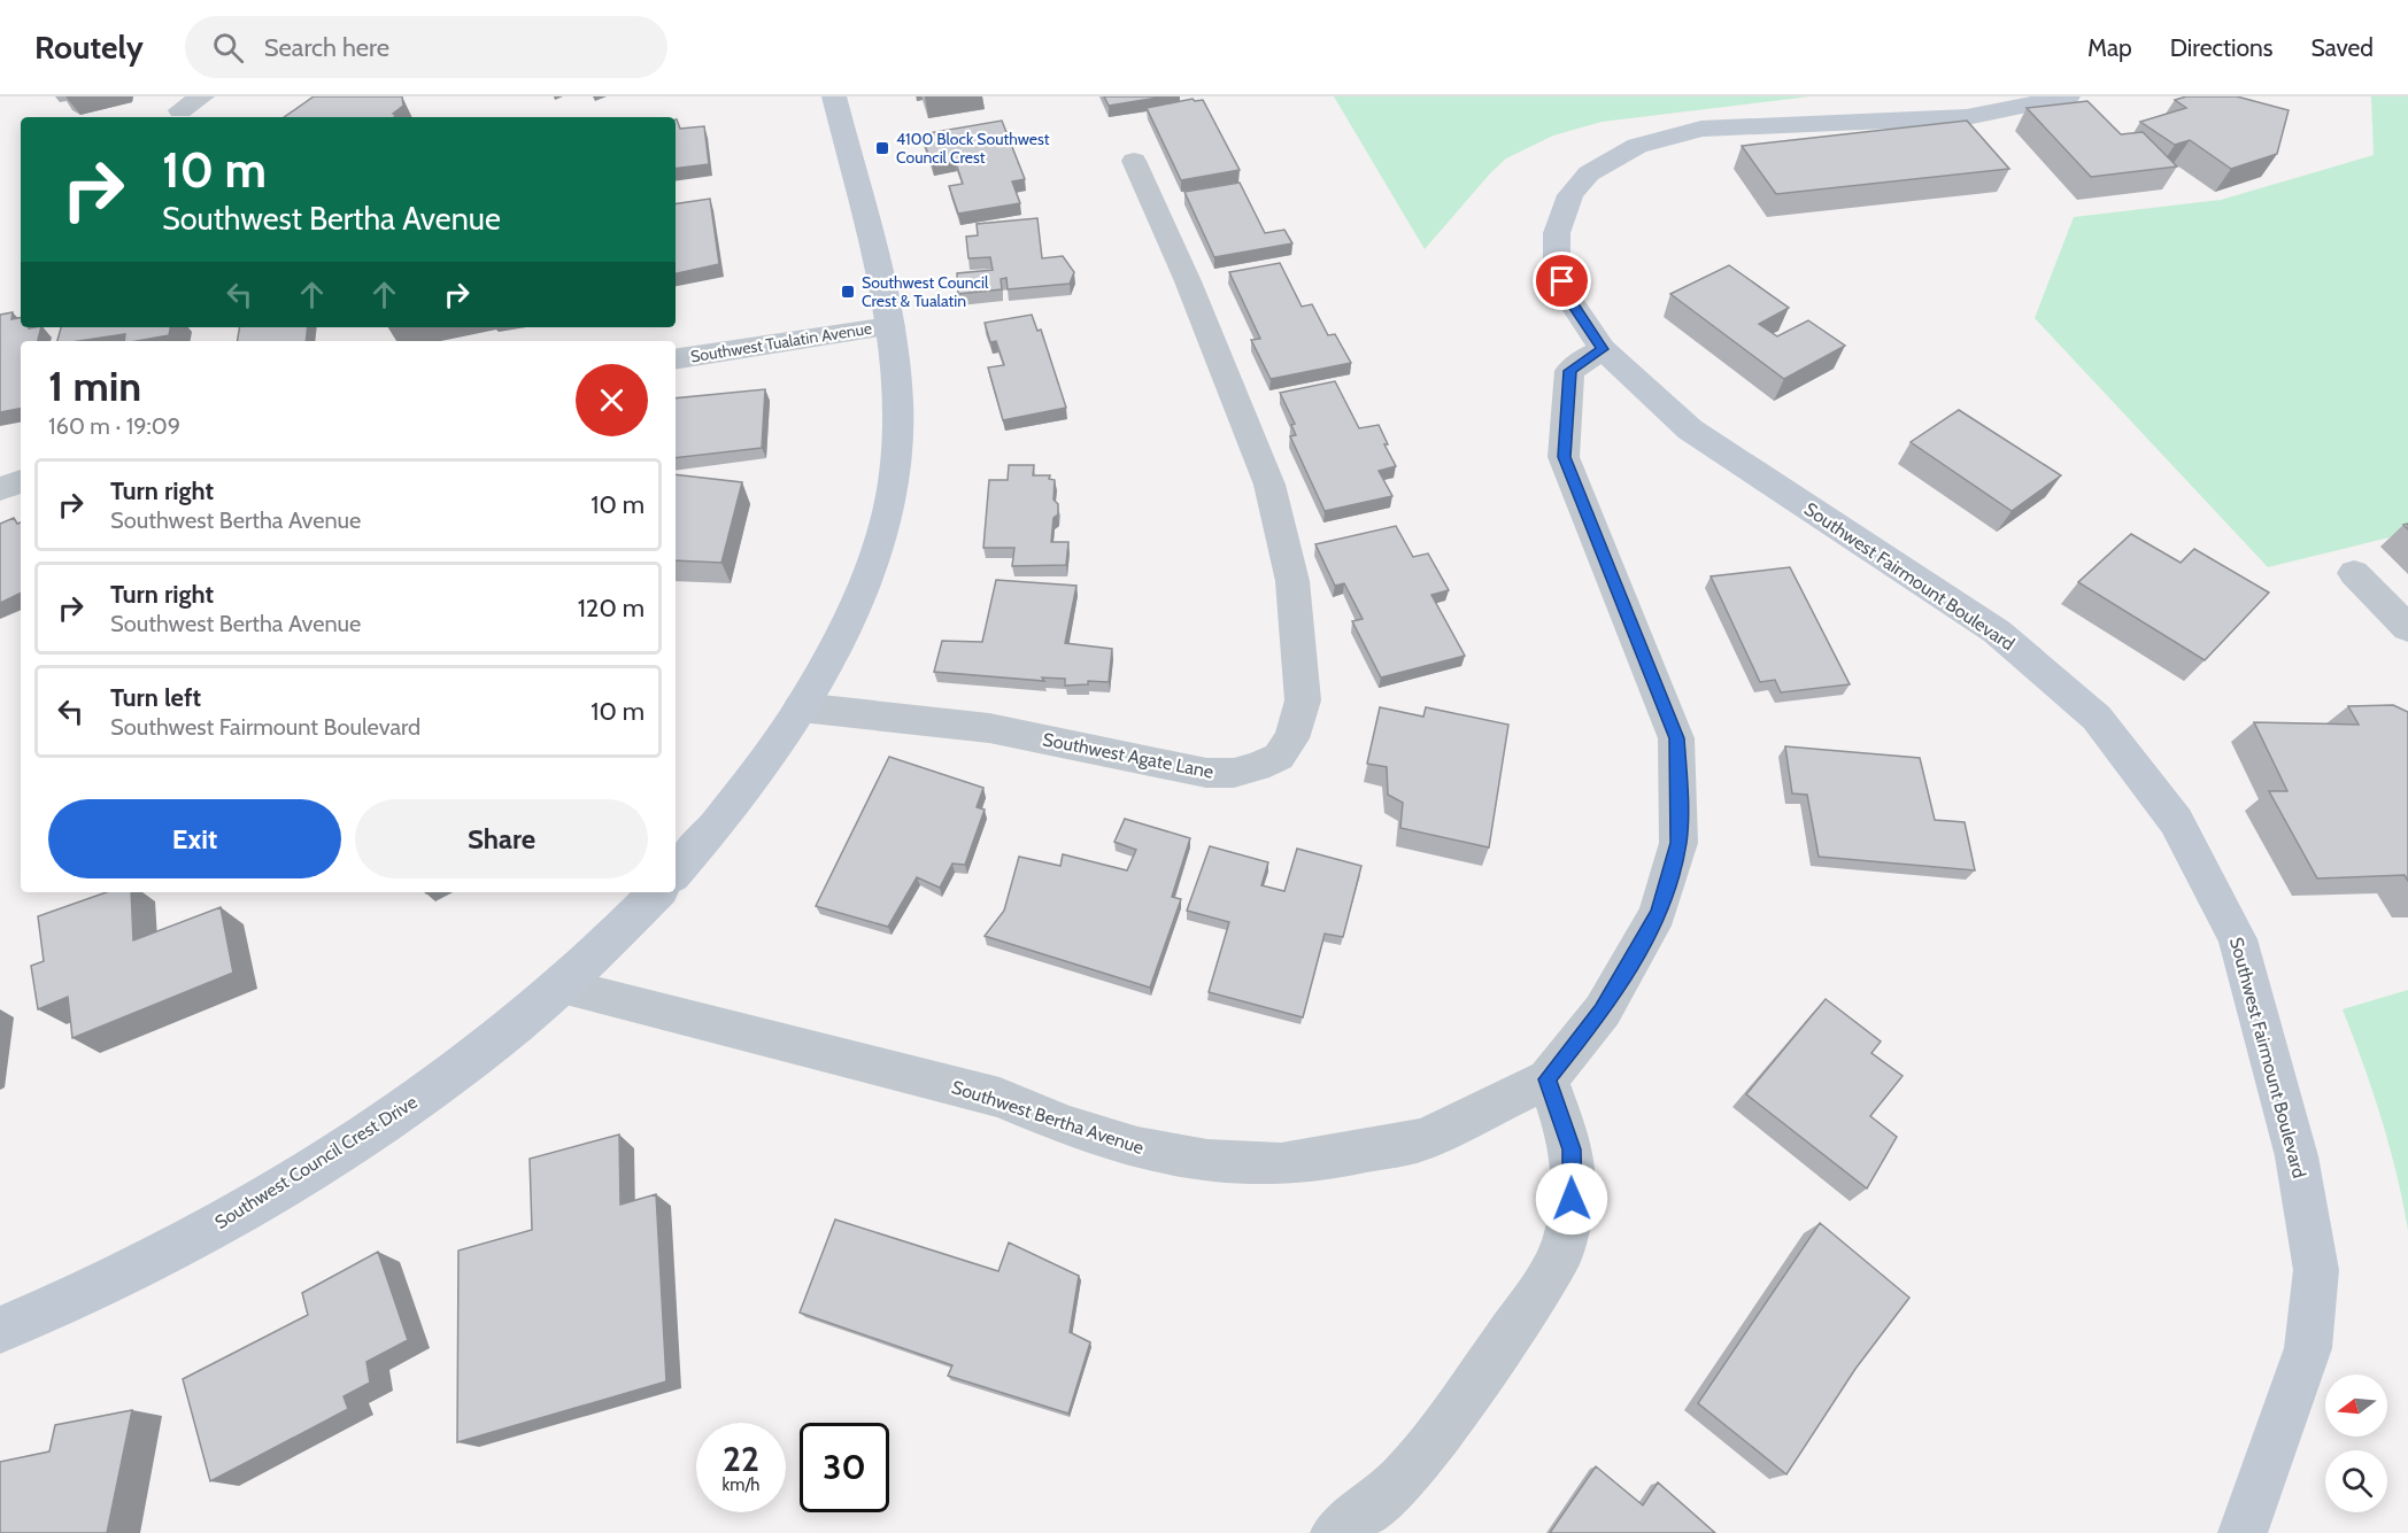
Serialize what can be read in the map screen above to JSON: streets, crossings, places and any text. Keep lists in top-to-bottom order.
{
  "streets": {
    "street": [
      "Southwest Tualatin Avenue",
      "Southwest Fairmount Boulevard",
      "Southwest Agate Lane",
      "Southwest Bertha Avenue",
      "Southwest Council Crest Drive"
    ]
  },
  "crossings": [
    ["Southwest Fairmount Boulevard", "Southwest Bertha Avenue"],
    ["Southwest Bertha Avenue", "Southwest Council Crest Drive"]
  ],
  "places": {
    "transit": ["4100 Block Southwest Council Crest", "Southwest Council Crest & Tualatin"]
  },
  "north": "left",
  "page": {
    "header": "Routely",
    "search": "Search here",
    "nav": ["Map", "Directions", "Saved"],
    "turn": ["10 m", "Southwest Bertha Avenue"],
    "heading": ["1 min", "160 m · 19:09"],
    "list": [
      {
        "name": "Turn right",
        "note": "Southwest Bertha Avenue",
        "value": "10 m"
      },
      {
        "name": "Turn right",
        "note": "Southwest Bertha Avenue",
        "value": "120 m"
      },
      {
        "name": "Turn left",
        "note": "Southwest Fairmount Boulevard",
        "value": "10 m"
      }
    ],
    "buttons": ["Exit", "Share"],
    "speed": "22 km/h",
    "limit": "30"
  }
}
